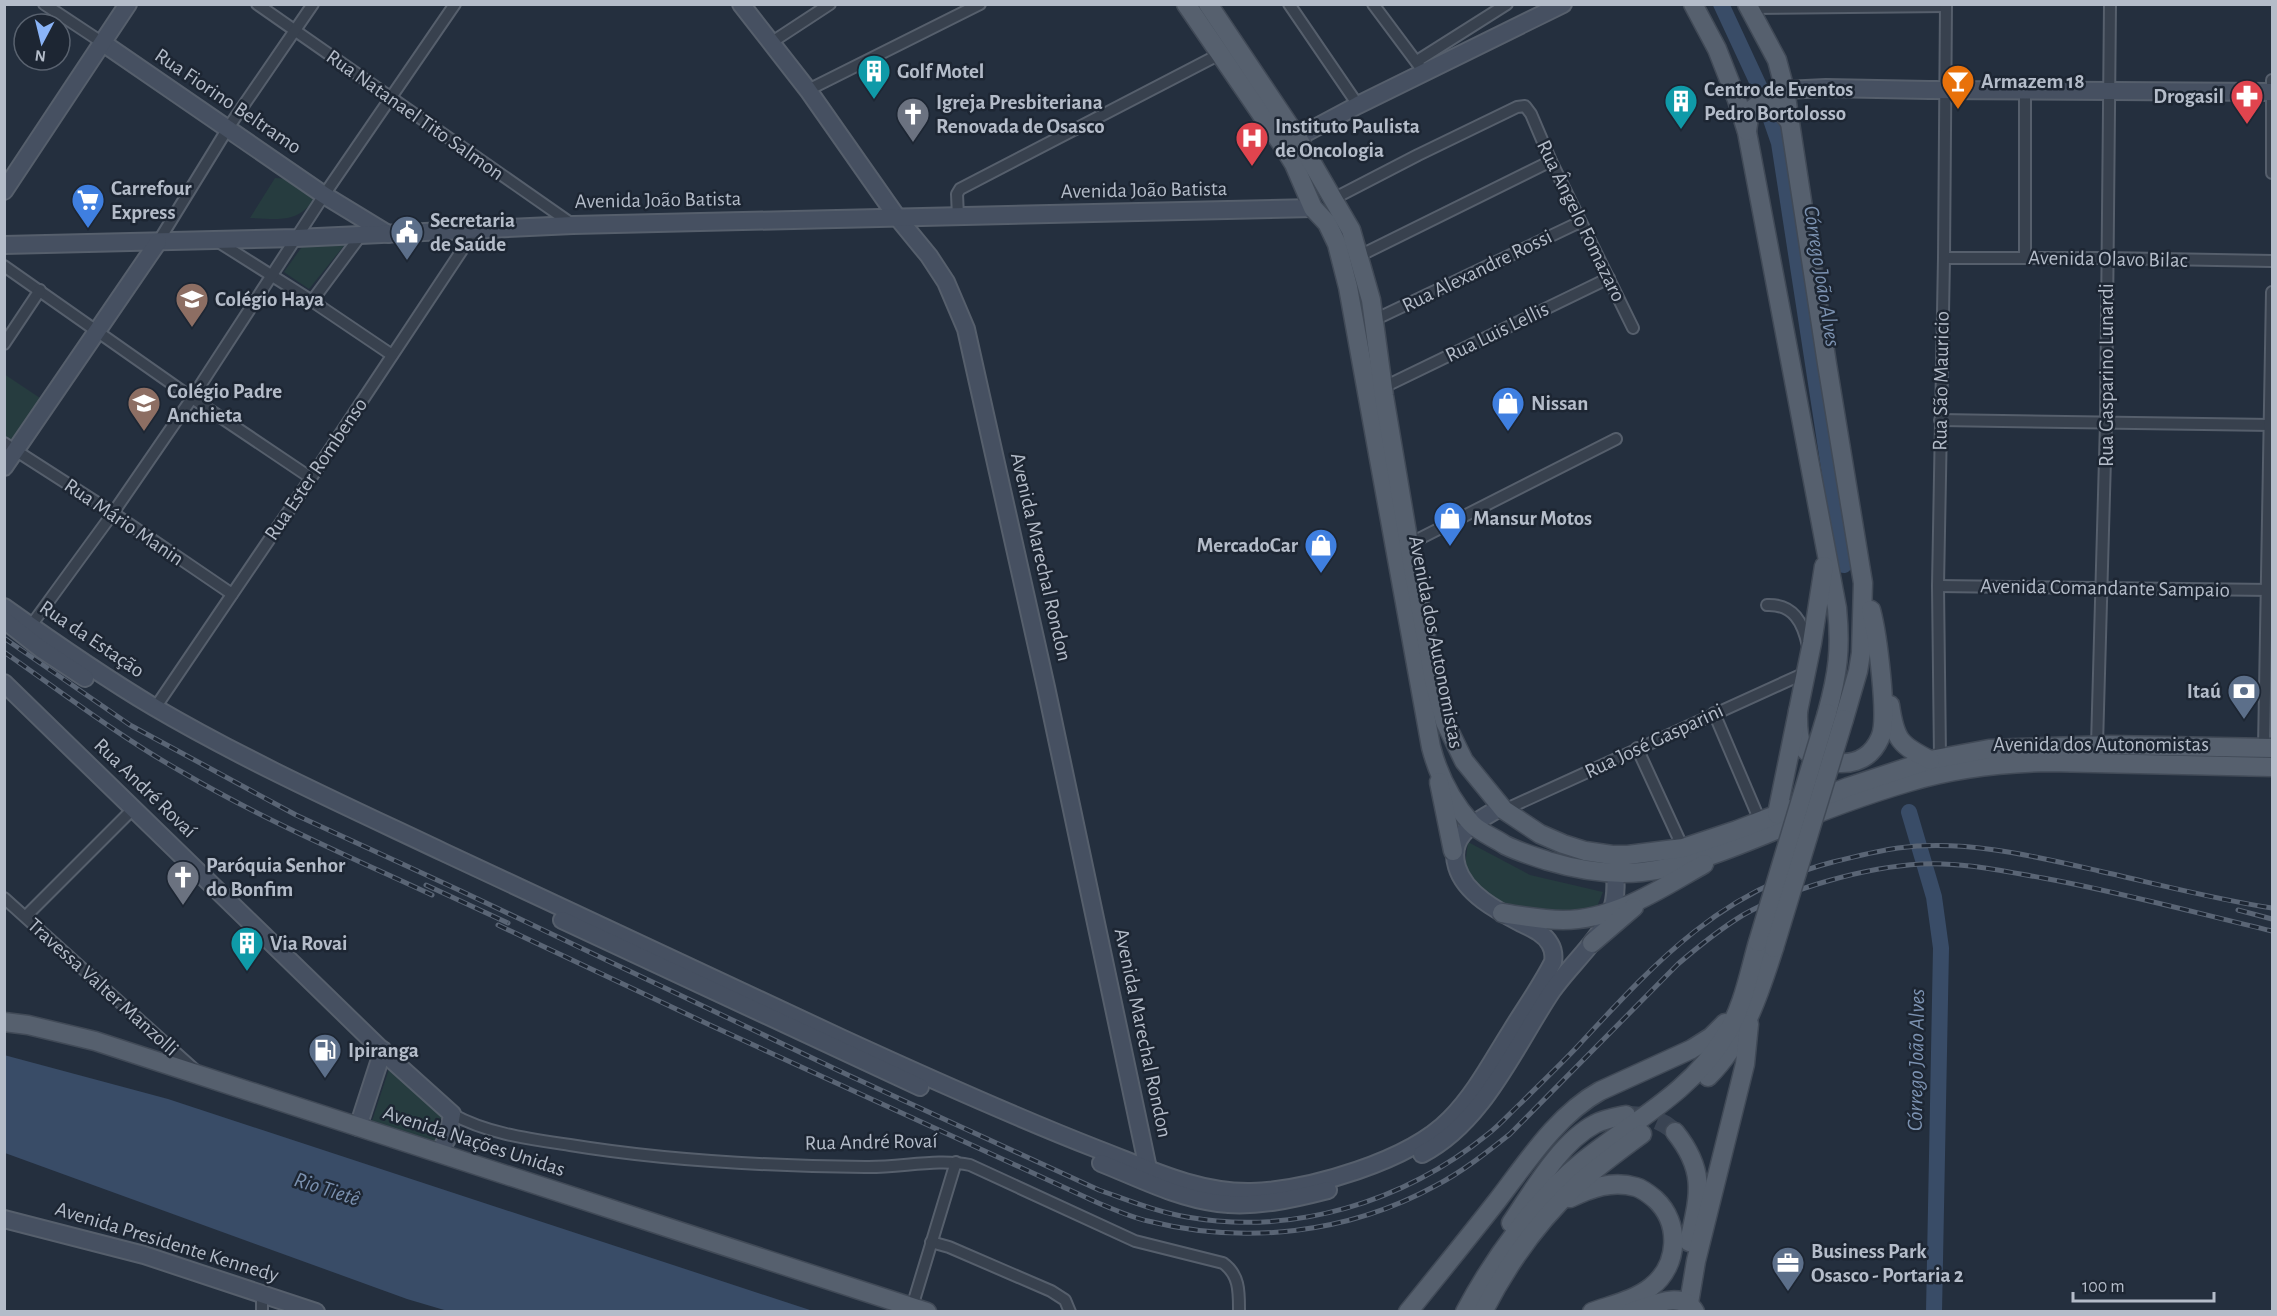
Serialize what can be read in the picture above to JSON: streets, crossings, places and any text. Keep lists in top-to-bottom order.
{
  "streets": {
    "main road": [
      "Rua Fiorino Beltramo",
      "Avenida João Batista",
      "Avenida Marechal Rondon",
      "Rua da Estação",
      "Avenida dos Autonomistas",
      "Rua André Rovaí",
      "Avenida Nações Unidas",
      "Avenida Presidente Kennedy"
    ],
    "street": [
      "Rua Natanael Tito Salmon",
      "Rua Ângelo Fomazaro",
      "Avenida Olavo Bilac",
      "Rua Alexandre Rossi",
      "Rua Luis Lellis",
      "Rua Gasparino Lunardi",
      "Rua São Mauricio",
      "Rua Ester Rombenso",
      "Rua Mário Manin",
      "Avenida Comandante Sampaio",
      "Rua José Gasparini",
      "Travessa Valter Manzolli"
    ]
  },
  "crossings": [
    ["Rua Fiorino Beltramo", "Avenida João Batista"],
    ["Rua Natanael Tito Salmon", "Avenida João Batista"],
    ["Avenida João Batista", "Rua Ester Rombenso"],
    ["Avenida João Batista", "Avenida Marechal Rondon"],
    ["Avenida João Batista", "Avenida dos Autonomistas"],
    ["Rua Ângelo Fomazaro", "Rua Alexandre Rossi"],
    ["Rua Ângelo Fomazaro", "Rua Luis Lellis"],
    ["Rua Ângelo Fomazaro", "Avenida dos Autonomistas"],
    ["Avenida Olavo Bilac", "Rua Gasparino Lunardi"],
    ["Avenida Olavo Bilac", "Rua São Mauricio"],
    ["Rua Alexandre Rossi", "Avenida dos Autonomistas"],
    ["Rua Luis Lellis", "Avenida dos Autonomistas"],
    ["Rua Gasparino Lunardi", "Avenida Comandante Sampaio"],
    ["Rua Gasparino Lunardi", "Avenida dos Autonomistas"],
    ["Rua São Mauricio", "Avenida Comandante Sampaio"],
    ["Rua São Mauricio", "Avenida dos Autonomistas"],
    ["Rua Ester Rombenso", "Rua Mário Manin"],
    ["Rua Ester Rombenso", "Rua da Estação"],
    ["Avenida Marechal Rondon", "Rua da Estação"],
    ["Avenida dos Autonomistas", "Rua José Gasparini"],
    ["Travessa Valter Manzolli", "Avenida Nações Unidas"]
  ],
  "water": ["Córrego João Alves", "Rio Tietê"],
  "places": {
    "building": ["Golf Motel", "Centro de Eventos Pedro Bortolosso", "Via Rovai"],
    "bar": ["Armazem 18"],
    "pharmacy": ["Drogasil"],
    "church": ["Igreja Presbiteriana Renovada de Osasco", "Paróquia Senhor do Bonfim"],
    "hospital": ["Instituto Paulista de Oncologia"],
    "supermarket": ["Carrefour Express"],
    "public building": ["Secretaria de Saúde"],
    "school or university": ["Colégio Haya", "Colégio Padre Anchieta"],
    "shop": ["Nissan", "Mansur Motos", "MercadoCar"],
    "bank": ["Itaú"],
    "fuel station": ["Ipiranga"],
    "office": ["Business Park Osasco - Portaria 2"]
  },
  "scale_bar": "100 m",
  "north": "bottom"
}
